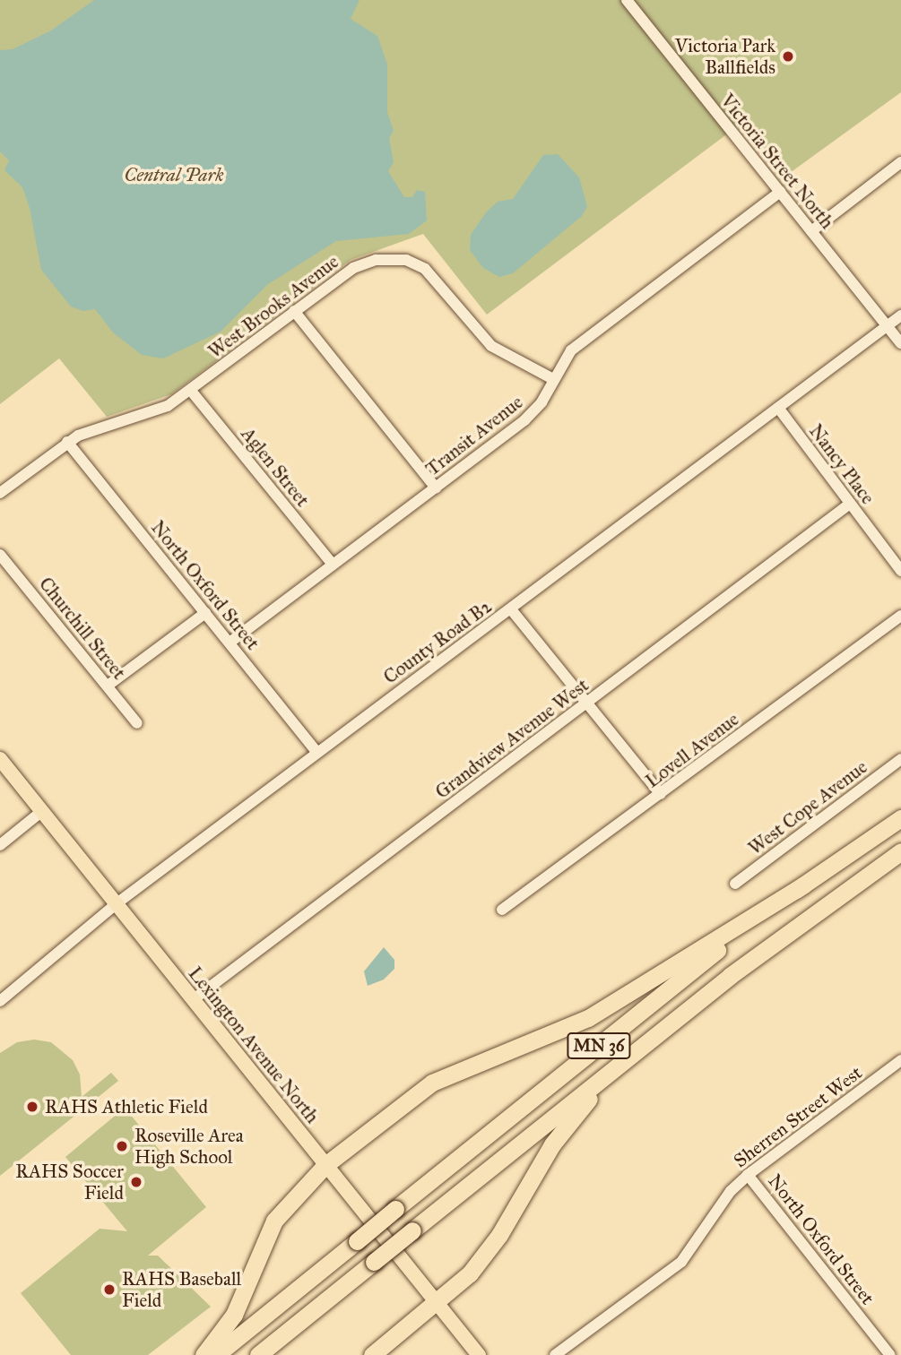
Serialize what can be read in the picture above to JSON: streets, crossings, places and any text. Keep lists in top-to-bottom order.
{
  "streets": {
    "highway": ["MN 36"],
    "main road": ["Lexington Avenue North"],
    "street": [
      "Victoria Street North",
      "West Brooks Avenue",
      "Transit Avenue",
      "Nancy Place",
      "Aglen Street",
      "North Oxford Street",
      "Churchill Street",
      "County Road B2",
      "Grandview Avenue West",
      "Lovell Avenue",
      "West Cope Avenue",
      "Sherren Street West"
    ]
  },
  "crossings": [
    ["Victoria Street North", "Transit Avenue"],
    ["Victoria Street North", "County Road B2"],
    ["West Brooks Avenue", "Transit Avenue"],
    ["West Brooks Avenue", "Aglen Street"],
    ["West Brooks Avenue", "North Oxford Street"],
    ["Transit Avenue", "Aglen Street"],
    ["Transit Avenue", "North Oxford Street"],
    ["Nancy Place", "County Road B2"],
    ["Nancy Place", "Grandview Avenue West"],
    ["North Oxford Street", "County Road B2"],
    ["North Oxford Street", "Sherren Street West"],
    ["County Road B2", "Lexington Avenue North"],
    ["Grandview Avenue West", "Lexington Avenue North"]
  ],
  "parks": ["Central Park"],
  "places": [
    "Victoria Park Ballfields",
    "RAHS Athletic Field",
    "Roseville Area High School",
    "RAHS Soccer Field",
    "RAHS Baseball Field"
  ]
}
